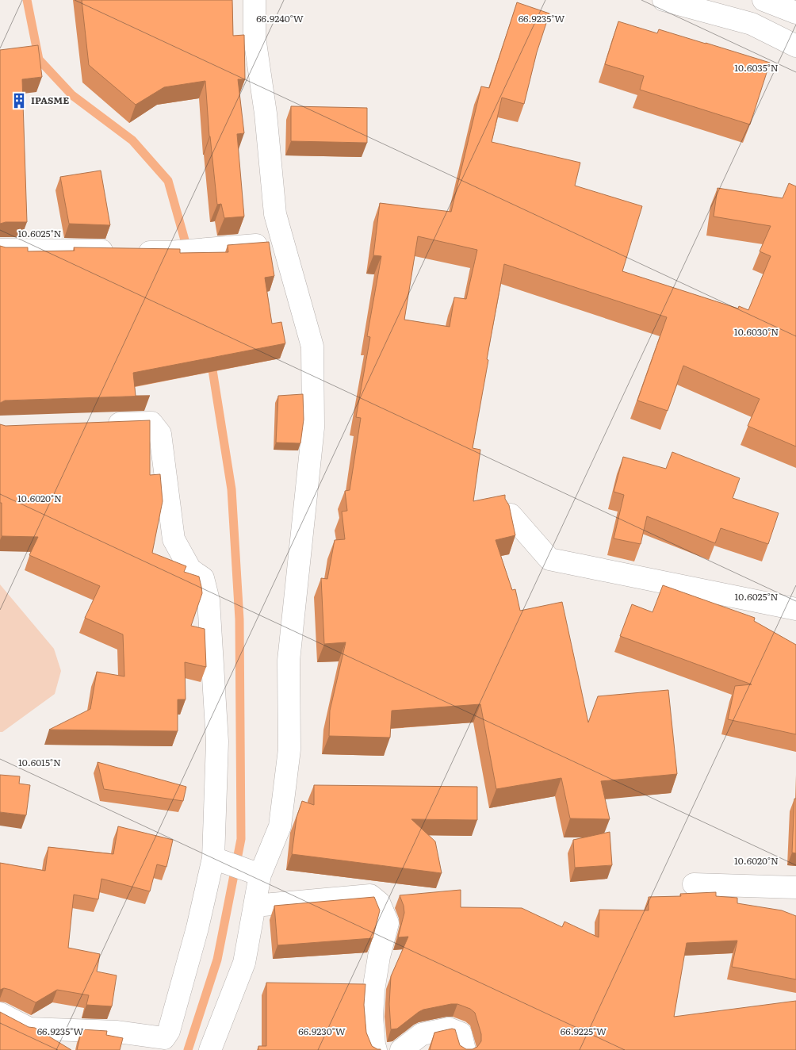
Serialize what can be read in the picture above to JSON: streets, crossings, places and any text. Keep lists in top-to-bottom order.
{
  "places": {
    "building": ["IPASME"]
  },
  "coordinates": [
    "66.9240°W",
    "66.9235°W",
    "10.6035°N",
    "10.6025°N",
    "10.6030°N",
    "10.6020°N",
    "10.6015°N",
    "66.9230°W",
    "66.9225°W"
  ]
}
